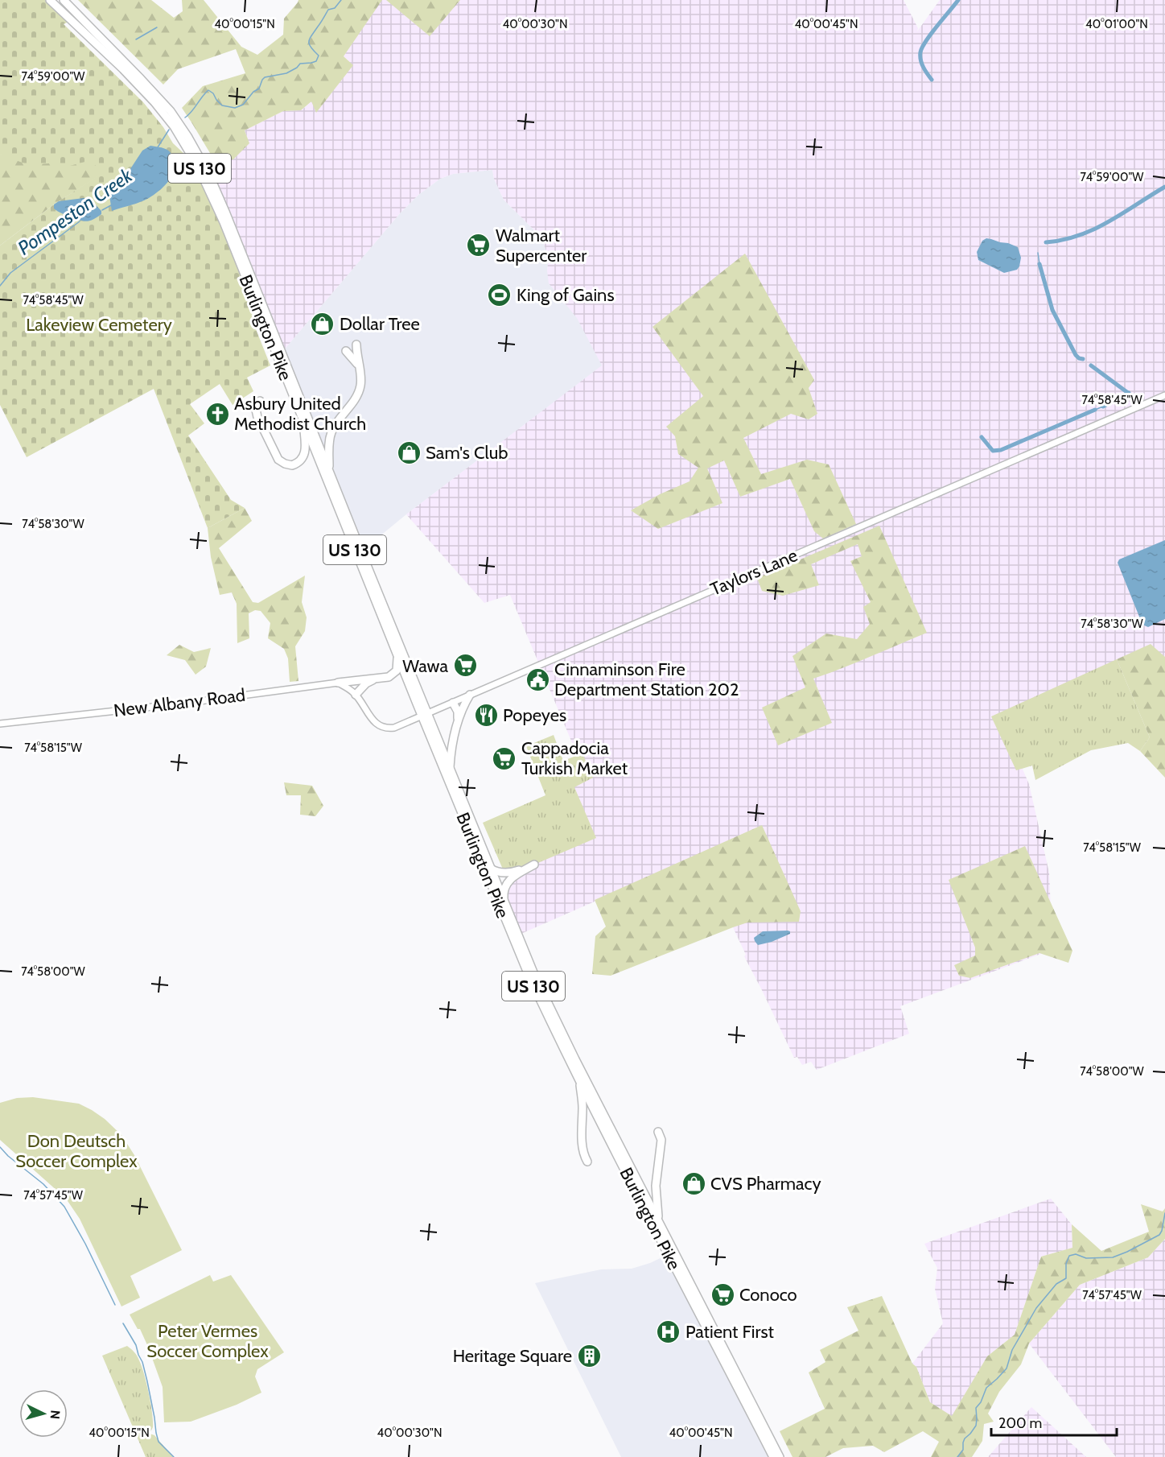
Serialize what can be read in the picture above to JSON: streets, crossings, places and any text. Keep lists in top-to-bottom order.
{
  "streets": {
    "highway": ["US 130", "Burlington Pike"],
    "street": ["Taylors Lane", "New Albany Road"]
  },
  "crossings": [
    ["Burlington Pike", "Taylors Lane"]
  ],
  "water": ["Pompeston Creek"],
  "parks": ["Lakeview Cemetery", "Don Deutsch Soccer Complex", "Peter Vermes Soccer Complex"],
  "places": {
    "supermarket": [
      "Walmart Supercenter",
      "Wawa",
      "Cappadocia Turkish Market",
      "Conoco"
    ],
    "sports": ["King of Gains"],
    "shop": ["Dollar Tree", "Sam's Club", "CVS Pharmacy"],
    "church": ["Asbury United Methodist Church"],
    "public building": ["Cinnaminson Fire Department Station 202"],
    "restaurant": ["Popeyes"],
    "hospital": ["Patient First"],
    "building": ["Heritage Square"]
  },
  "scale_bar": "200 m",
  "north": "right",
  "coordinates": [
    "40°00'15\"N",
    "40°00'30\"N",
    "40°00'45\"N",
    "40°01'00\"N",
    "74°59'00\"W",
    "74°58'45\"W",
    "74°58'30\"W",
    "74°58'15\"W",
    "74°58'00\"W",
    "74°57'45\"W"
  ]
}
